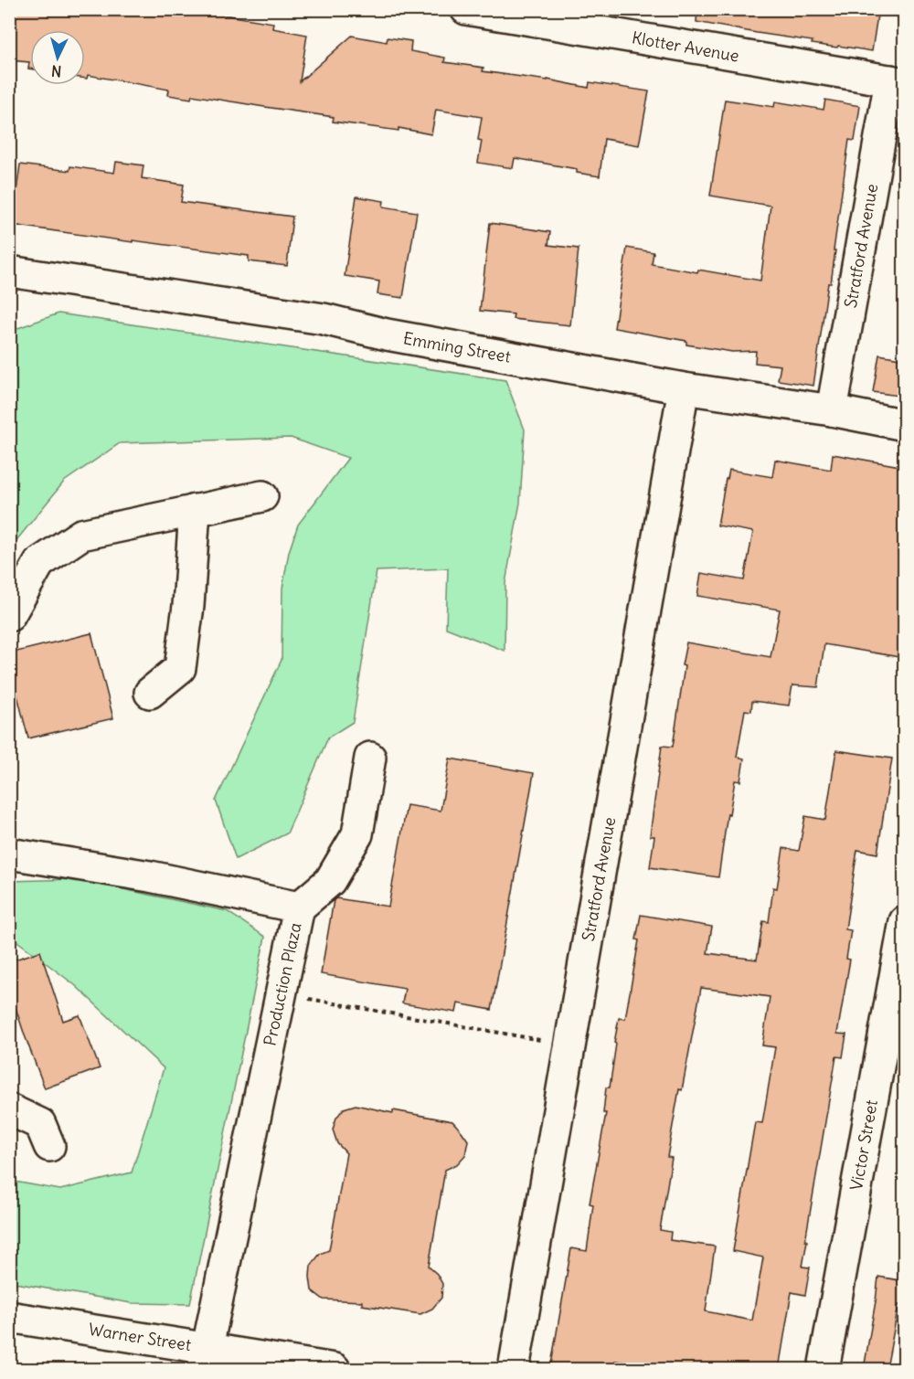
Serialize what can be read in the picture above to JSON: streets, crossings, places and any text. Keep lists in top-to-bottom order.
{
  "streets": {
    "street": [
      "Klotter Avenue",
      "Stratford Avenue",
      "Emming Street",
      "Production Plaza",
      "Victor Street",
      "Warner Street"
    ]
  },
  "crossings": [
    ["Klotter Avenue", "Stratford Avenue"],
    ["Stratford Avenue", "Emming Street"],
    ["Production Plaza", "Warner Street"]
  ],
  "north": "bottom"
}
